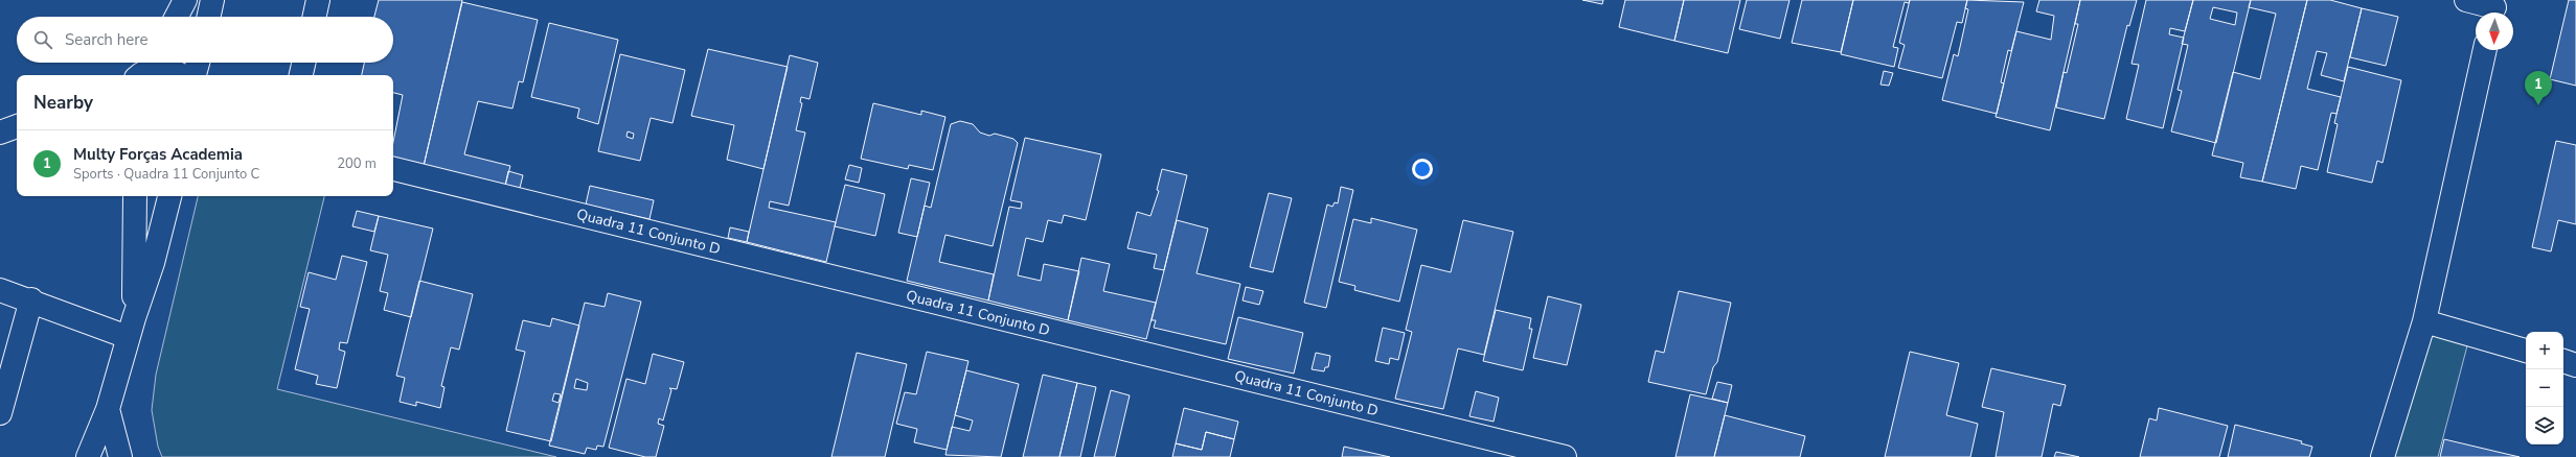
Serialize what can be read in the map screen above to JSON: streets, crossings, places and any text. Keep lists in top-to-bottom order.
{
  "streets": {
    "street": ["Quadra 11 Conjunto D"]
  },
  "north": "bottom",
  "page": {
    "search": "Search here",
    "pins": "1",
    "heading": "Nearby",
    "list": [
      {
        "mark": "1",
        "name": "Multy Forças Academia",
        "note": "Sports · Quadra 11 Conjunto C",
        "value": "200 m"
      }
    ],
    "map_buttons": ["+", "−"]
  }
}
